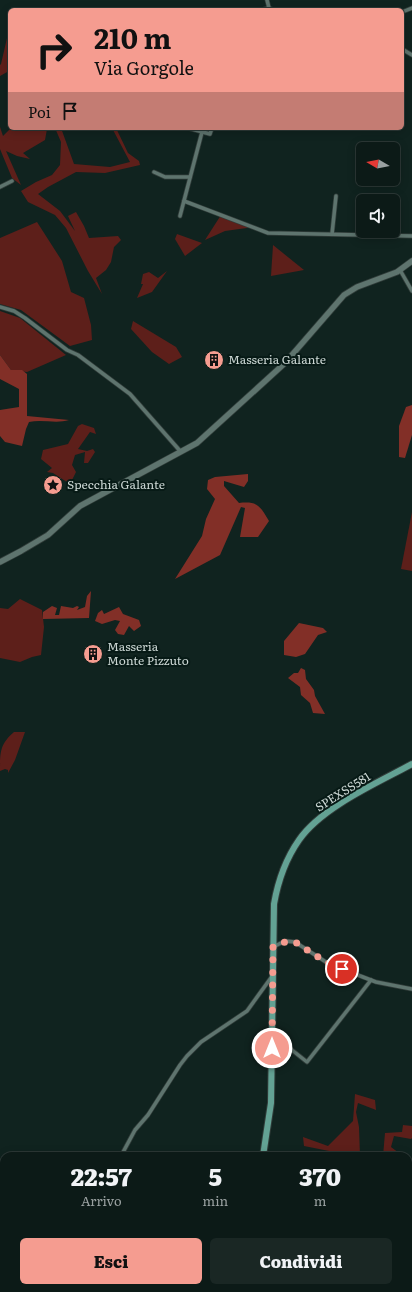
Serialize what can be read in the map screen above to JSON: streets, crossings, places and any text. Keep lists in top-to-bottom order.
{
  "streets": {
    "main road": ["SPEXSS581"]
  },
  "places": {
    "building": ["Masseria Galante", "Masseria Monte Pizzuto"],
    "place": ["Specchia Galante"]
  },
  "north": "left",
  "page": {
    "turn": ["210 m", "Via Gorgole"],
    "then": "Poi",
    "eta": [
      "22:57",
      "Arrivo",
      "5",
      "min",
      "370",
      "m"
    ],
    "buttons": ["Esci", "Condividi"]
  }
}
